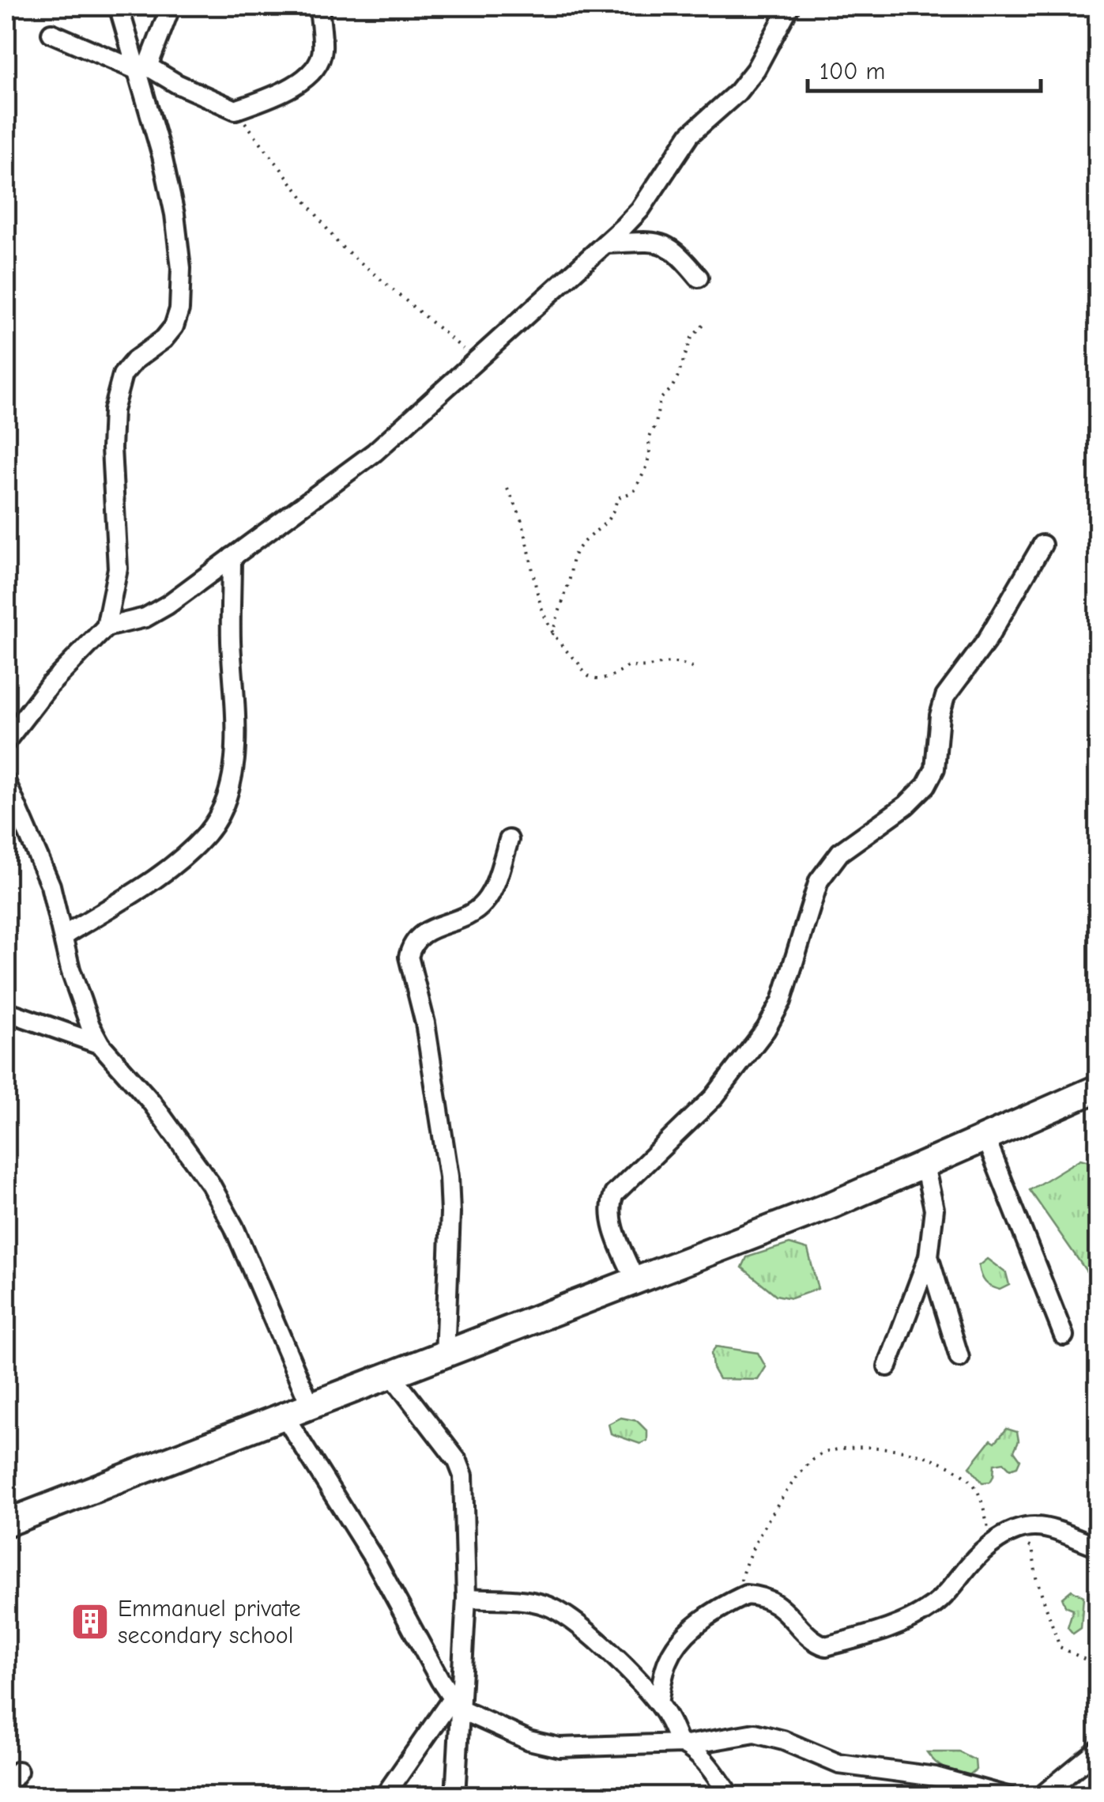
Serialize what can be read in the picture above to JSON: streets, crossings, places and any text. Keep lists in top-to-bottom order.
{
  "places": {
    "building": ["Emmanuel private secondary school"]
  },
  "scale_bar": "100 m"
}
